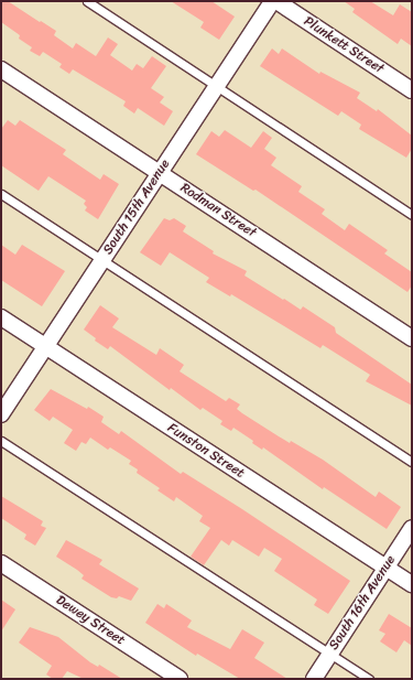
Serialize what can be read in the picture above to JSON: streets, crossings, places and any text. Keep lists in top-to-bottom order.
{
  "streets": {
    "street": [
      "Plunkett Street",
      "South 15th Avenue",
      "Rodman Street",
      "Funston Street",
      "South 16th Avenue",
      "Dewey Street"
    ]
  },
  "crossings": [
    ["South 15th Avenue", "Rodman Street"],
    ["South 15th Avenue", "Funston Street"],
    ["Funston Street", "South 16th Avenue"]
  ]
}
